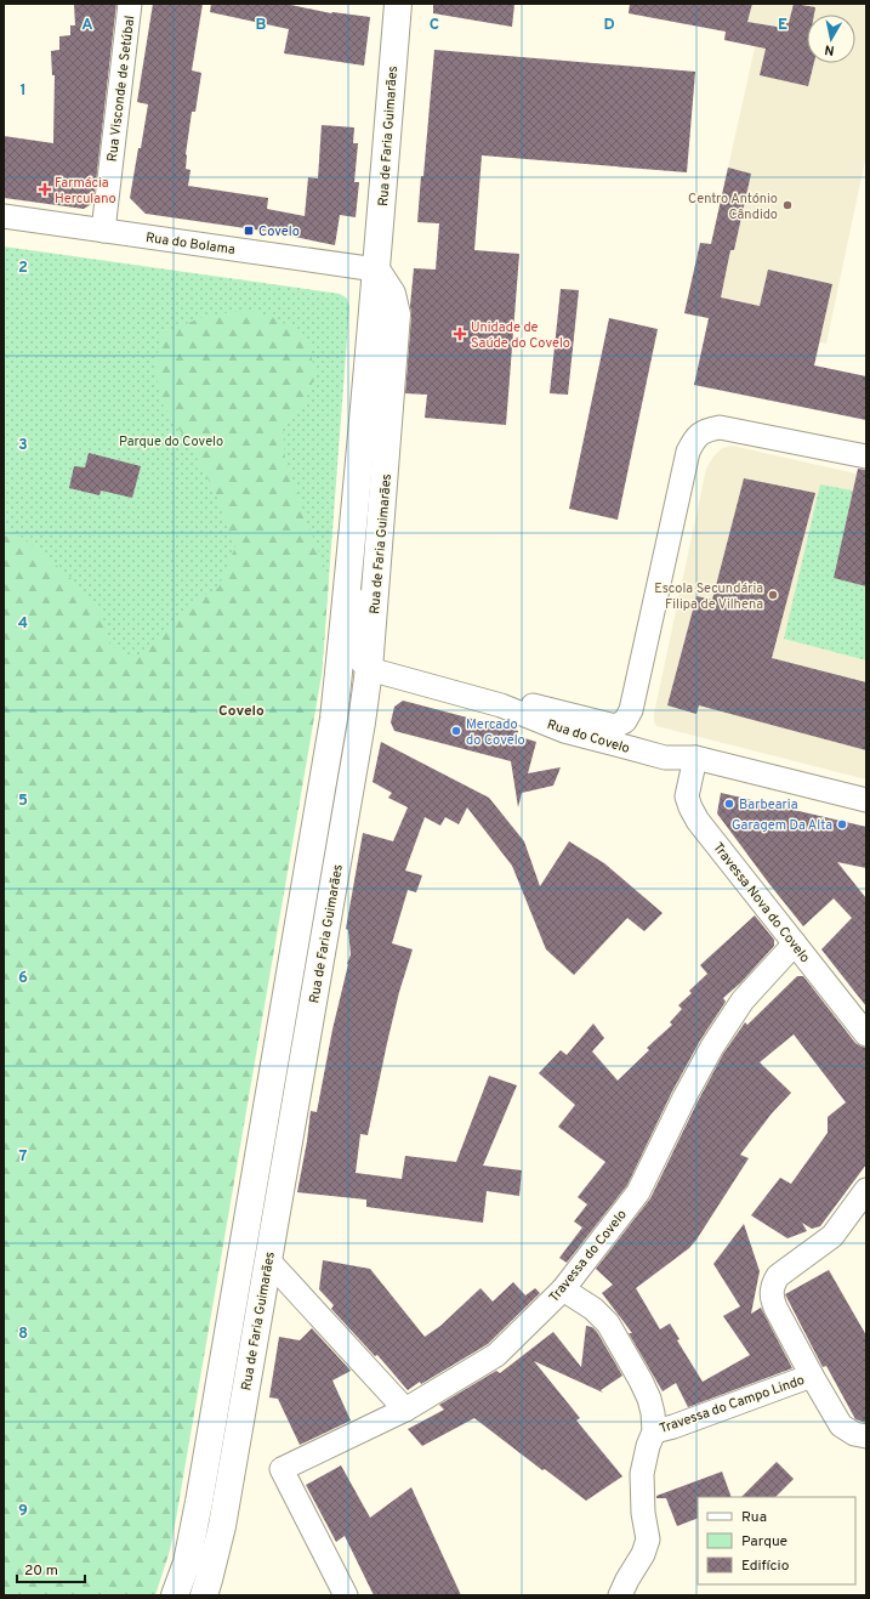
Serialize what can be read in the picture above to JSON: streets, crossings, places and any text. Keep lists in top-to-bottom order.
{
  "streets": {
    "main road": ["Rua de Faria Guimarães"],
    "street": [
      "Rua Visconde de Setúbal",
      "Rua do Bolama",
      "Rua do Covelo",
      "Travessa Nova do Covelo",
      "Travessa do Covelo",
      "Travessa do Campo Lindo"
    ]
  },
  "crossings": [
    ["Rua Visconde de Setúbal", "Rua do Bolama"],
    ["Rua de Faria Guimarães", "Rua do Bolama"],
    ["Rua de Faria Guimarães", "Rua do Covelo"],
    ["Rua do Covelo", "Travessa Nova do Covelo"],
    ["Travessa Nova do Covelo", "Travessa do Covelo"]
  ],
  "districts": ["Covelo"],
  "parks": ["Parque do Covelo"],
  "places": {
    "health": ["Farmácia Herculano", "Unidade de Saúde do Covelo"],
    "other": [
      "Centro António Cândido",
      "Escola Secundária Filipa de Vilhena",
      "Mercado do Covelo",
      "Barbearia",
      "Garagem Da Alta"
    ],
    "transit": ["Covelo"]
  },
  "legend": ["Rua", "Parque", "Edifício"],
  "scale_bar": "20 m",
  "north": "bottom",
  "grid": {
    "columns": [
      "A",
      "B",
      "C",
      "D",
      "E"
    ],
    "rows": [
      "1",
      "2",
      "3",
      "4",
      "5",
      "6",
      "7",
      "8",
      "9"
    ]
  }
}
